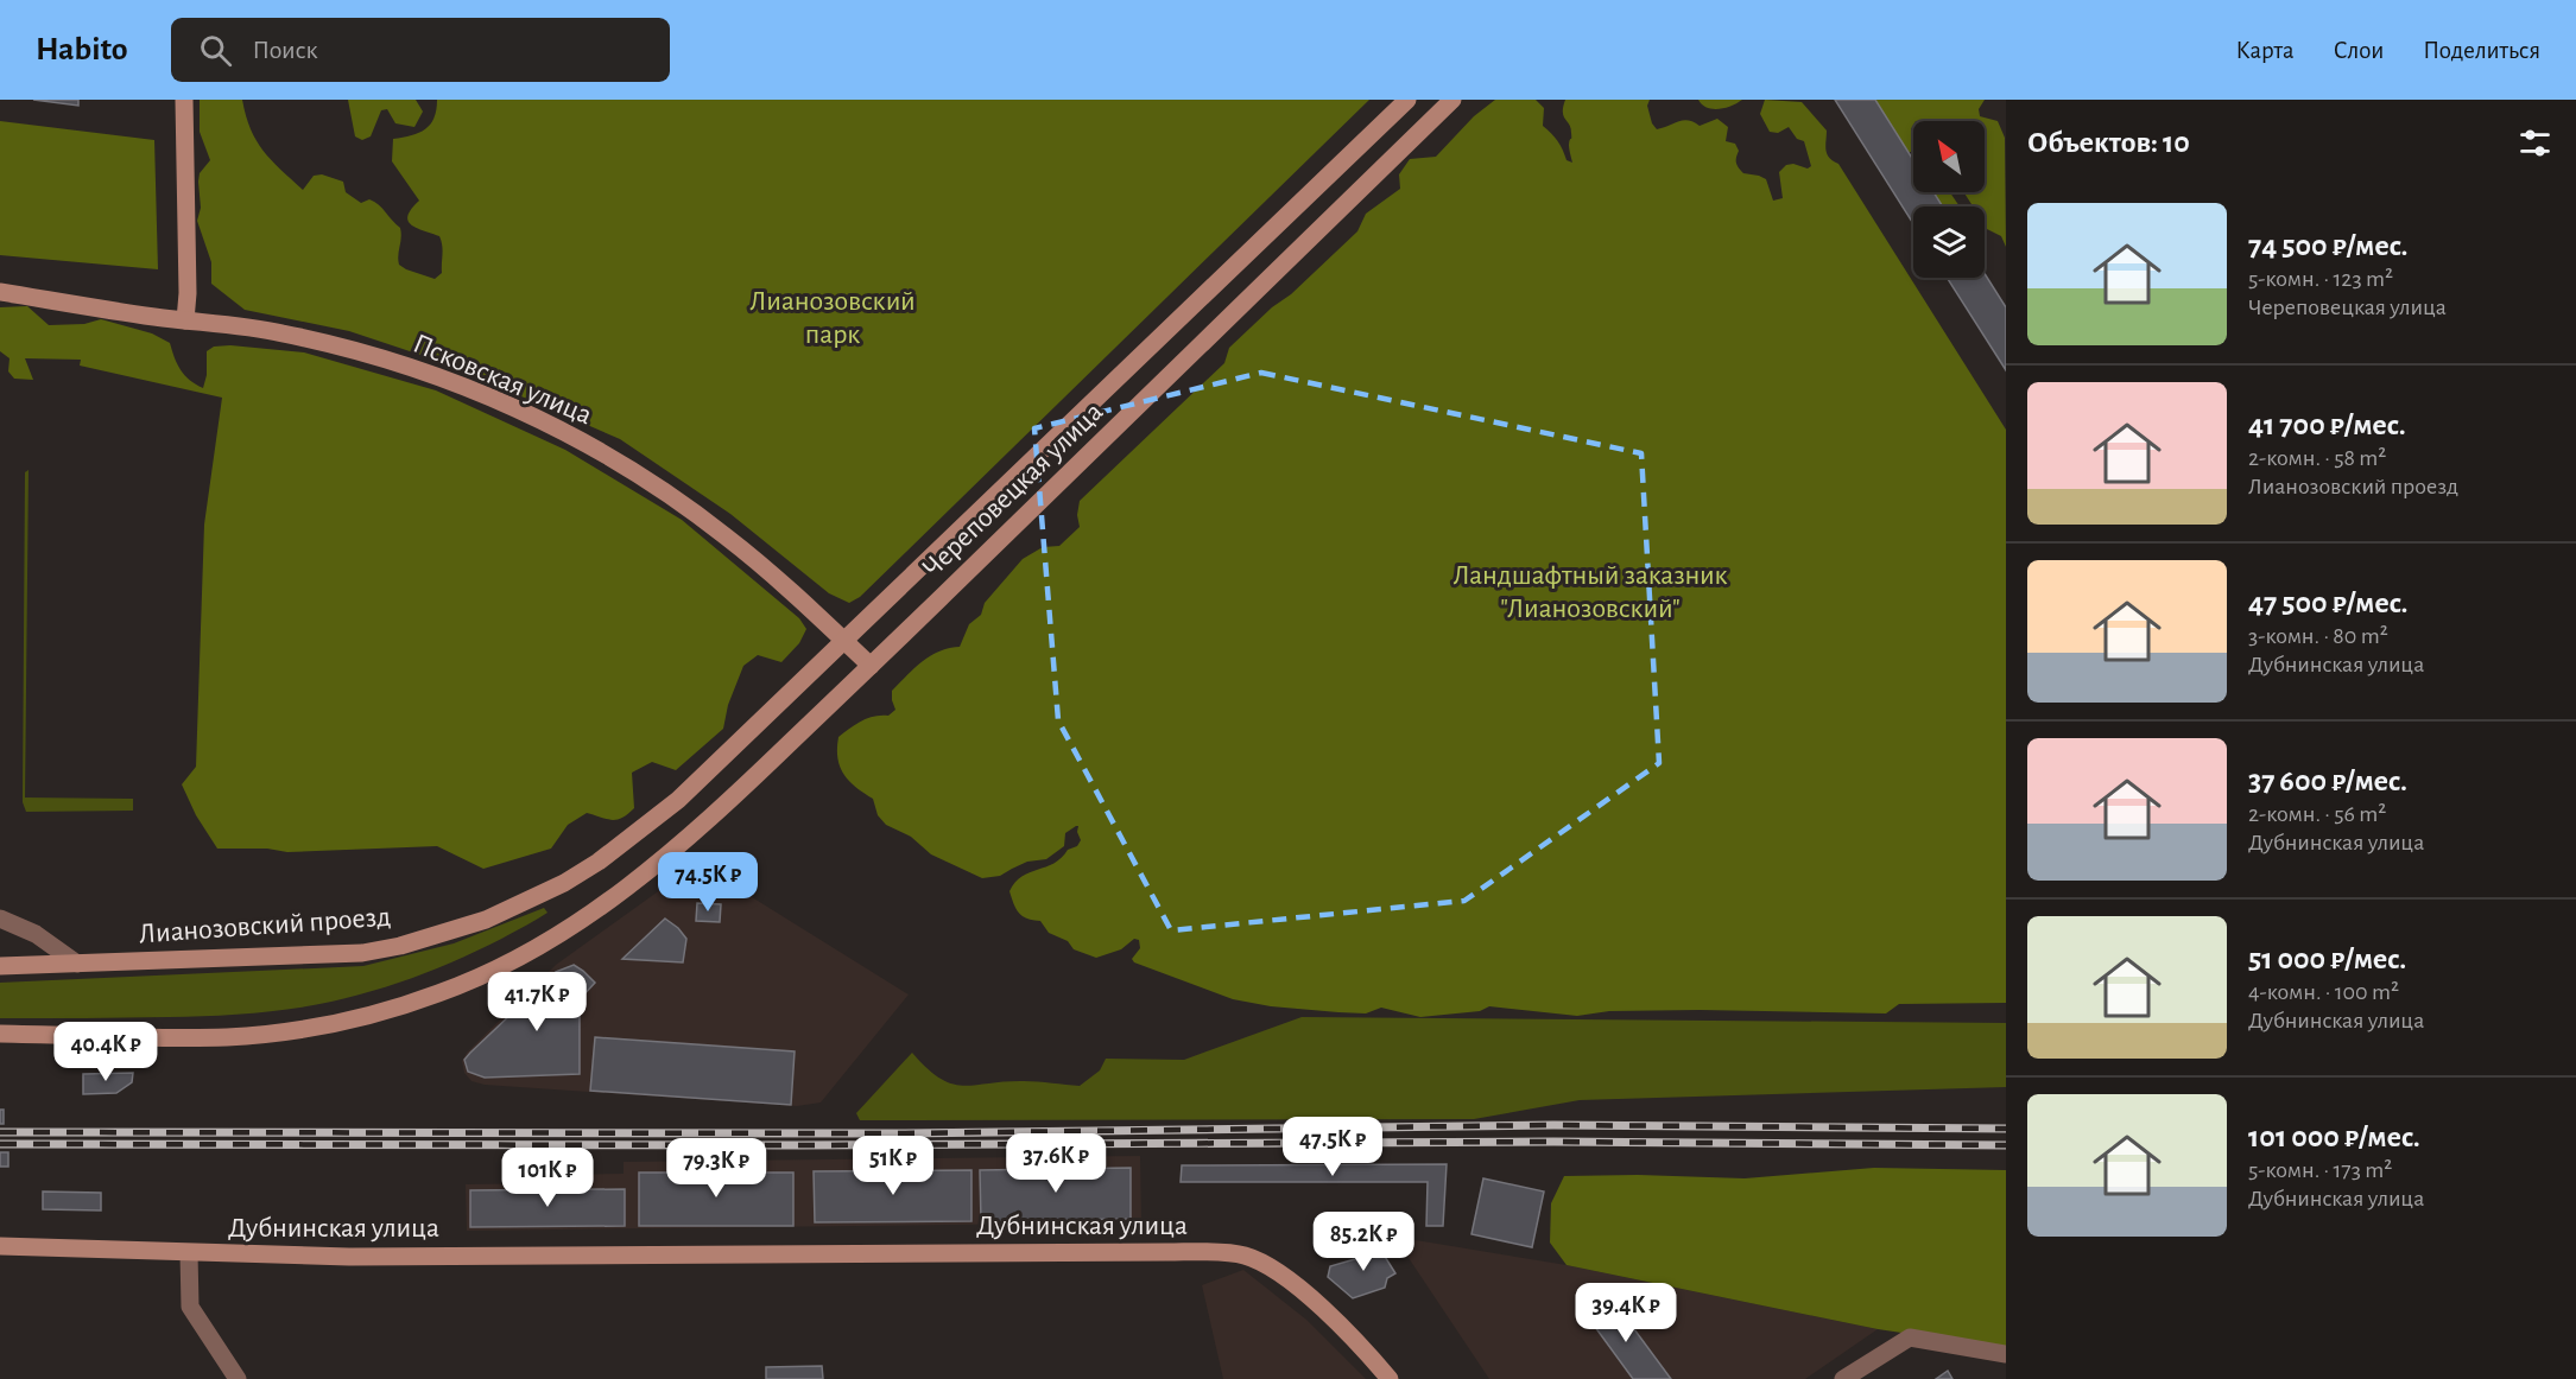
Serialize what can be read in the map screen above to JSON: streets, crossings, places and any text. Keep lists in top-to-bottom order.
{
  "streets": {
    "main road": [
      "Псковская улица",
      "Череповецкая улица",
      "Лианозовский проезд",
      "Дубнинская улица"
    ]
  },
  "crossings": [
    ["Псковская улица", "Череповецкая улица"],
    ["Череповецкая улица", "Лианозовский проезд"]
  ],
  "parks": ["Лианозовский парк", "Ландшафтный заказник \"Лианозовский\""],
  "north": "top left",
  "page": {
    "header": "Habito",
    "search": "Поиск",
    "nav": ["Карта", "Слои", "Поделиться"],
    "heading": "Объектов: 10",
    "list": [
      {
        "name": "74 500 ₽/мес.",
        "note": "5-комн. · 123 m² · Череповецкая улица"
      },
      {
        "name": "41 700 ₽/мес.",
        "note": "2-комн. · 58 m² · Лианозовский проезд"
      },
      {
        "name": "47 500 ₽/мес.",
        "note": "3-комн. · 80 m² · Дубнинская улица"
      },
      {
        "name": "37 600 ₽/мес.",
        "note": "2-комн. · 56 m² · Дубнинская улица"
      },
      {
        "name": "51 000 ₽/мес.",
        "note": "4-комн. · 100 m² · Дубнинская улица"
      },
      {
        "name": "101 000 ₽/мес.",
        "note": "5-комн. · 173 m² · Дубнинская улица"
      }
    ],
    "price": [
      "74.5K ₽",
      "41.7K ₽",
      "40.4K ₽",
      "47.5K ₽",
      "37.6K ₽",
      "51K ₽",
      "79.3K ₽",
      "101K ₽",
      "85.2K ₽",
      "39.4K ₽"
    ]
  }
}
